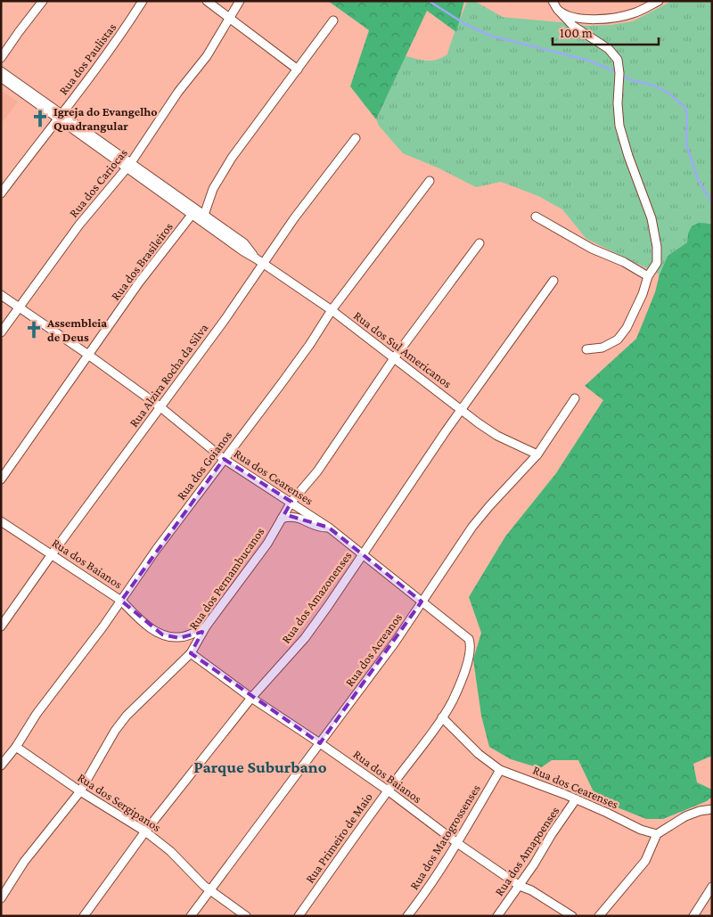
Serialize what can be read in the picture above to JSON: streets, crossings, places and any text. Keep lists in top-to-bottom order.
{
  "streets": {
    "street": [
      "Rua dos Paulistas",
      "Rua dos Cariocas",
      "Rua dos Brasileiros",
      "Rua dos Sul Americanos",
      "Rua Alzira Rocha da Silva",
      "Rua dos Goianos",
      "Rua dos Cearenses",
      "Rua dos Baianos",
      "Rua dos Pernambucanos",
      "Rua dos Amazonenses",
      "Rua dos Acreanos",
      "Rua dos Sergipanos",
      "Rua dos Matogrossenses",
      "Rua Primeiro de Maio",
      "Rua dos Amapoenses"
    ]
  },
  "crossings": [
    ["Rua dos Paulistas", "Rua dos Sul Americanos"],
    ["Rua dos Cariocas", "Rua dos Sul Americanos"],
    ["Rua dos Cariocas", "Rua dos Cearenses"],
    ["Rua dos Brasileiros", "Rua dos Sul Americanos"],
    ["Rua dos Brasileiros", "Rua dos Cearenses"],
    ["Rua dos Sul Americanos", "Rua Alzira Rocha da Silva"],
    ["Rua dos Sul Americanos", "Rua dos Goianos"],
    ["Rua dos Sul Americanos", "Rua dos Pernambucanos"],
    ["Rua dos Sul Americanos", "Rua dos Amazonenses"],
    ["Rua dos Sul Americanos", "Rua dos Acreanos"],
    ["Rua Alzira Rocha da Silva", "Rua dos Cearenses"],
    ["Rua Alzira Rocha da Silva", "Rua dos Baianos"],
    ["Rua dos Goianos", "Rua dos Cearenses"],
    ["Rua dos Goianos", "Rua dos Baianos"],
    ["Rua dos Goianos", "Rua dos Sergipanos"],
    ["Rua dos Cearenses", "Rua dos Pernambucanos"],
    ["Rua dos Cearenses", "Rua dos Amazonenses"],
    ["Rua dos Cearenses", "Rua dos Acreanos"],
    ["Rua dos Cearenses", "Rua dos Matogrossenses"],
    ["Rua dos Cearenses", "Rua Primeiro de Maio"],
    ["Rua dos Cearenses", "Rua dos Amapoenses"],
    ["Rua dos Baianos", "Rua dos Pernambucanos"],
    ["Rua dos Baianos", "Rua dos Amazonenses"],
    ["Rua dos Baianos", "Rua dos Acreanos"],
    ["Rua dos Baianos", "Rua dos Matogrossenses"],
    ["Rua dos Baianos", "Rua Primeiro de Maio"],
    ["Rua dos Baianos", "Rua dos Amapoenses"],
    ["Rua dos Pernambucanos", "Rua dos Sergipanos"],
    ["Rua dos Amazonenses", "Rua dos Sergipanos"],
    ["Rua dos Acreanos", "Rua dos Sergipanos"]
  ],
  "districts": ["Parque Suburbano"],
  "places": {
    "church": ["Igreja do Evangelho Quadrangular", "Assembleia de Deus"]
  },
  "scale_bar": "100 m"
}
